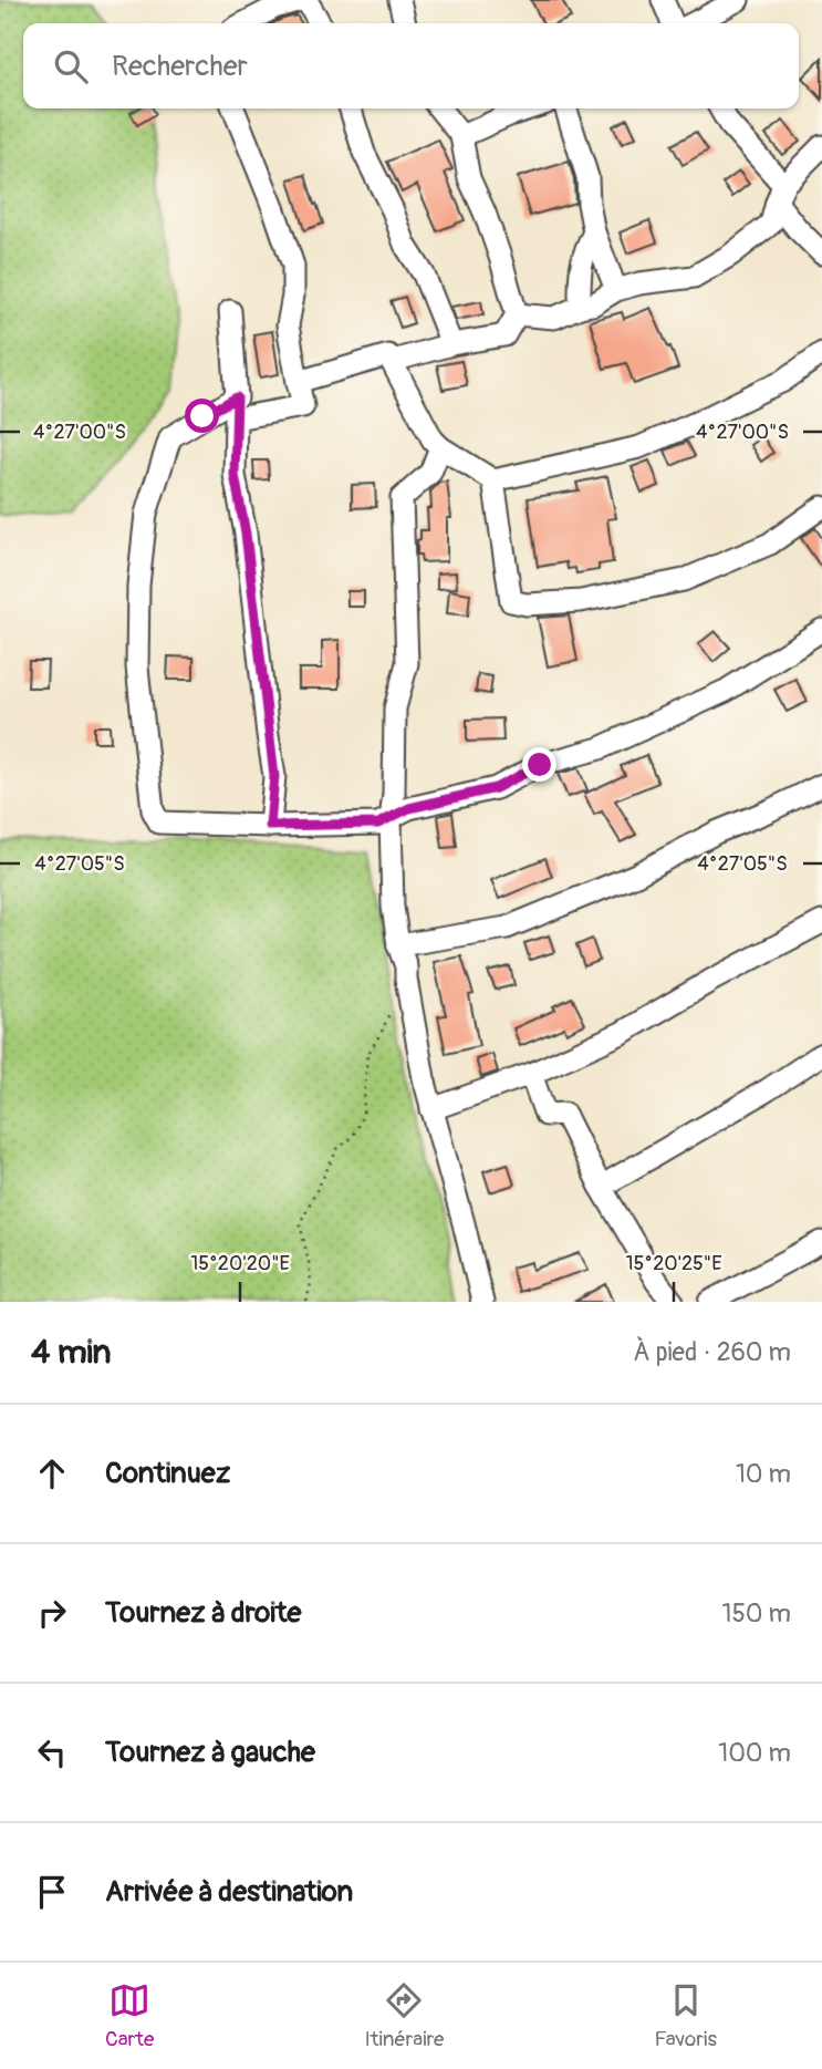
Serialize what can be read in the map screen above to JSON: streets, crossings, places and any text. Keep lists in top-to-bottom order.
{
  "page": {
    "search": "Rechercher",
    "heading": ["4 min", "À pied · 260 m"],
    "list": [
      ["Continuez", "10 m"],
      ["Tournez à droite", "150 m"],
      ["Tournez à gauche", "100 m"],
      "Arrivée à destination"
    ],
    "nav": ["Carte", "Itinéraire", "Favoris"]
  },
  "coordinates": [
    "4°27'00\"S",
    "4°27'05\"S",
    "15°20'20\"E",
    "15°20'25\"E"
  ]
}
